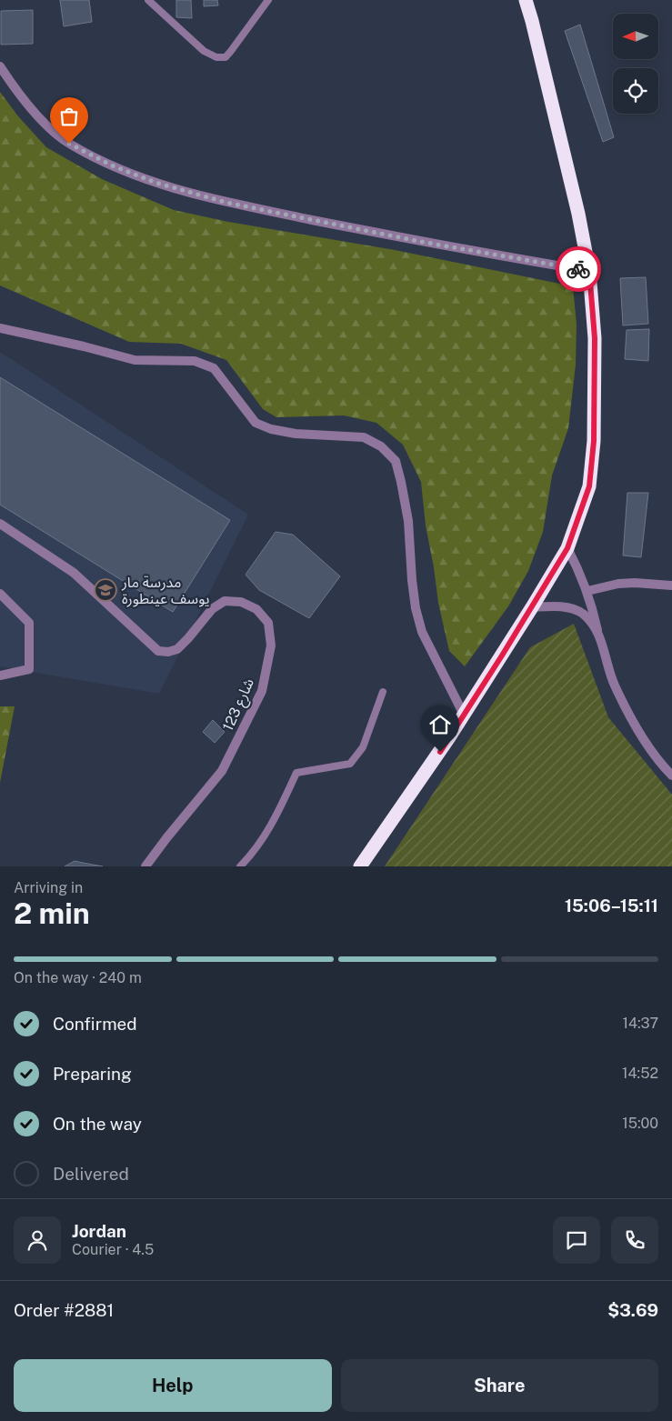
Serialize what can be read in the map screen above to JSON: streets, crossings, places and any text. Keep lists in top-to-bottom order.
{
  "streets": {
    "street": ["شارع 123"]
  },
  "places": {
    "school or university": ["مدرسة مار يوسف عينطورة"]
  },
  "north": "left",
  "page": {
    "heading": ["2 min", "Arriving in", "15:06–15:11"],
    "panel": [
      "Jordan",
      "Courier · 4.5",
      "Order #2881",
      "$3.69"
    ],
    "bar": "On the way · 240 m",
    "list": [
      ["Confirmed", "14:37"],
      ["Preparing", "14:52"],
      ["On the way", "15:00"],
      "Delivered"
    ],
    "buttons": ["Help", "Share"]
  }
}
